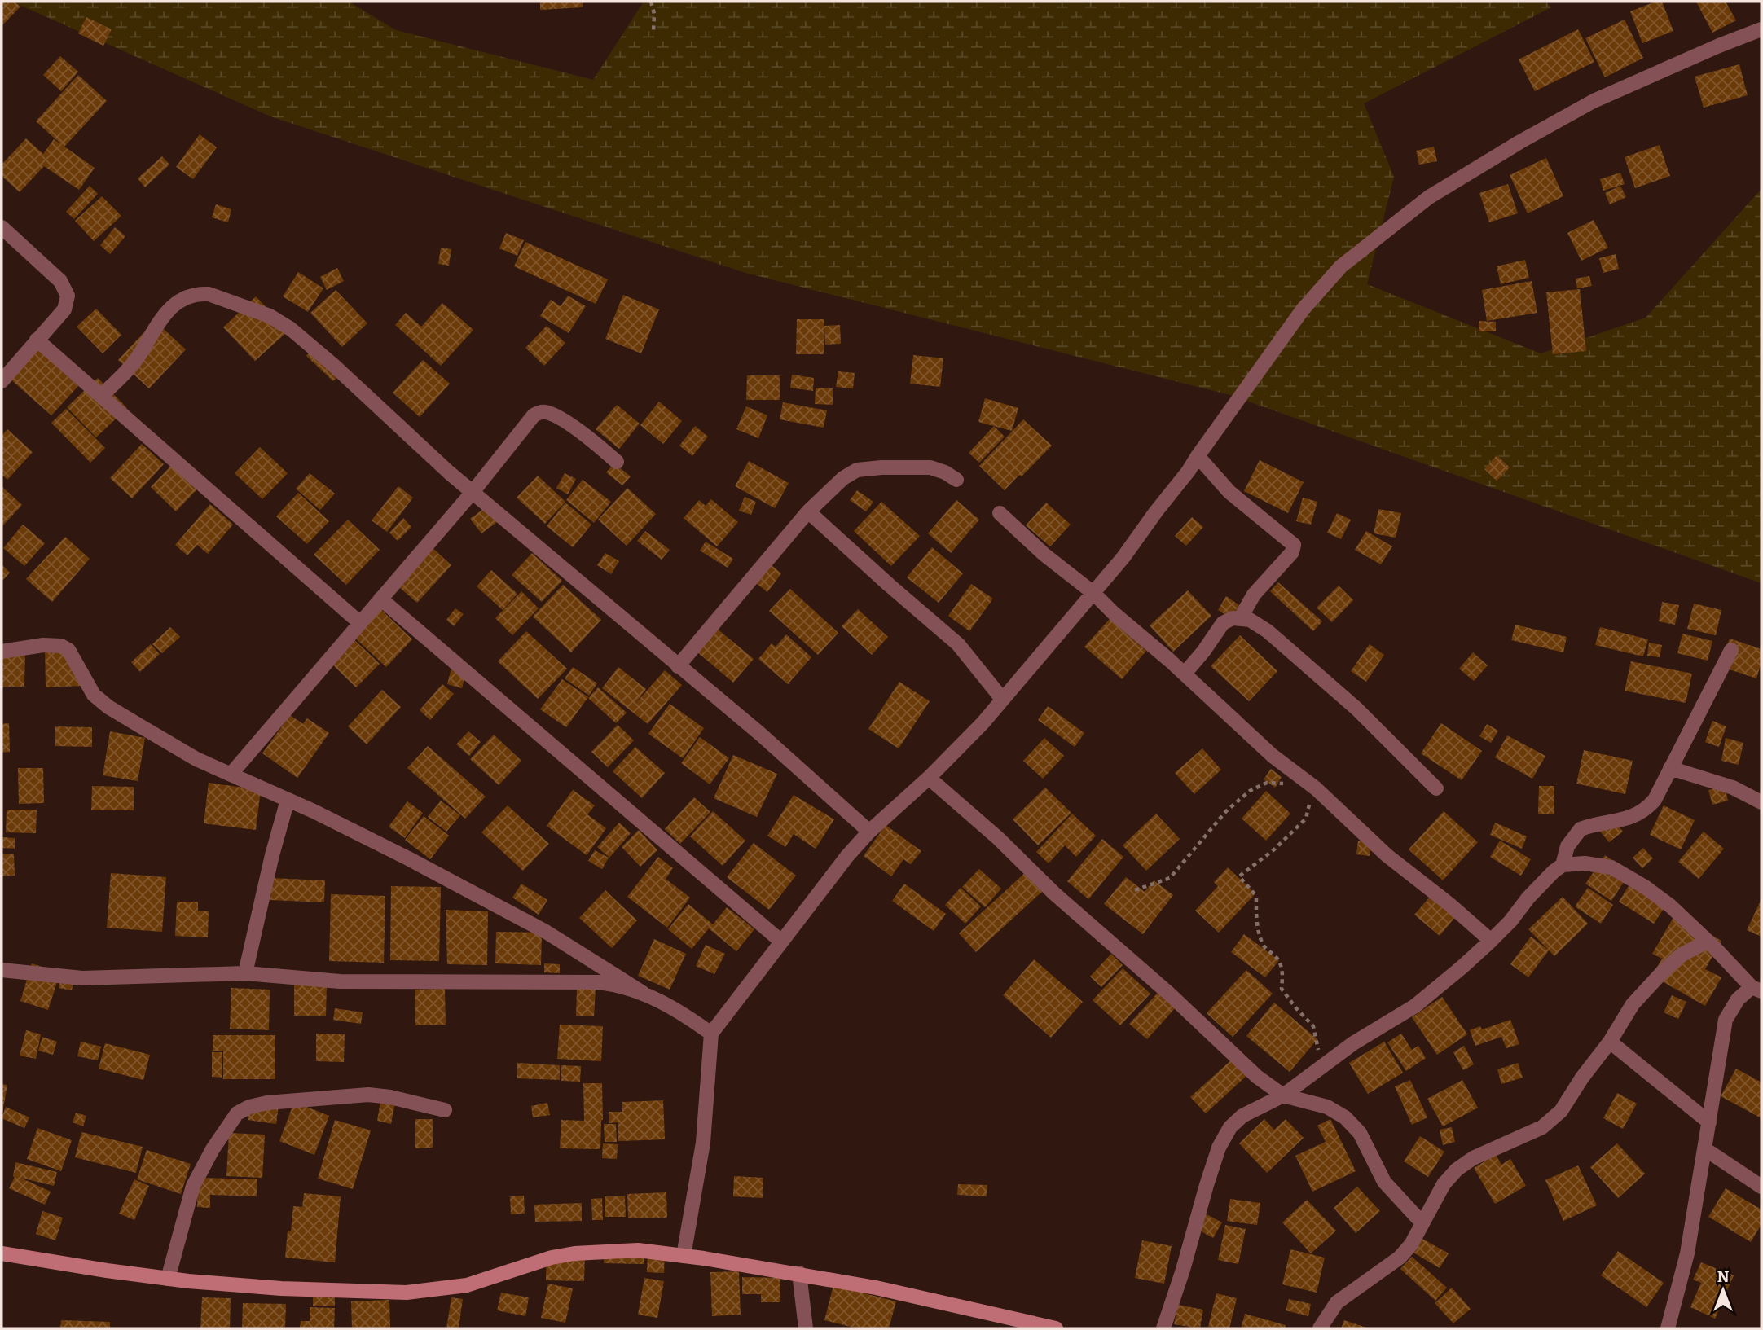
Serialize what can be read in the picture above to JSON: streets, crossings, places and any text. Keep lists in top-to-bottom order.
{
  "north": "top"
}
